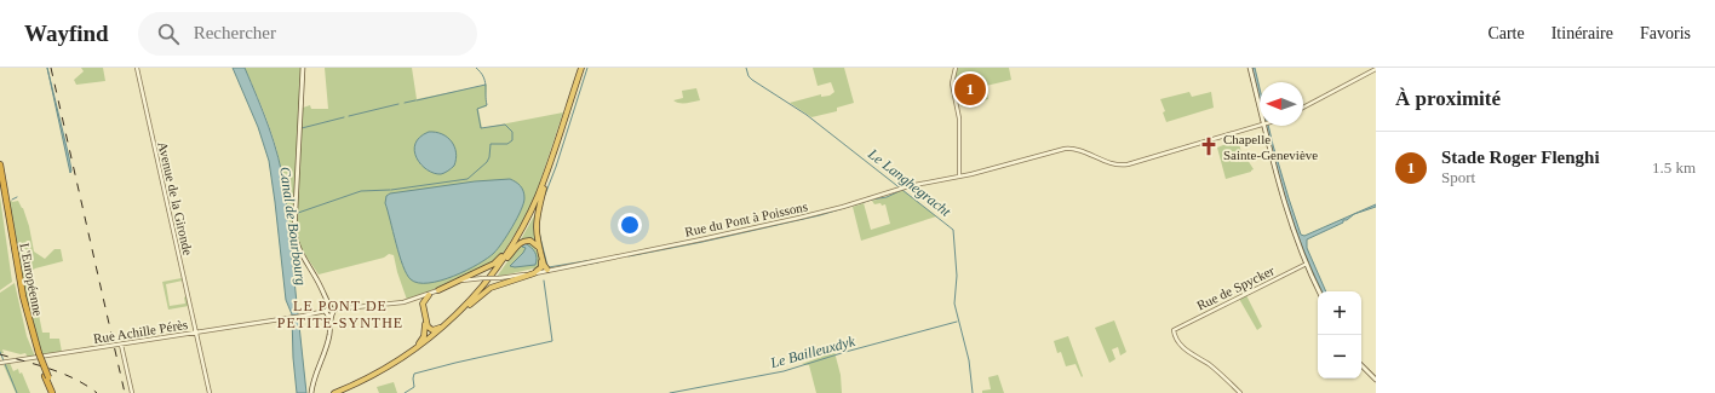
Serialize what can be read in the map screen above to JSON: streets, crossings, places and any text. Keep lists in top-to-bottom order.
{
  "streets": {
    "highway": ["L'Européenne"],
    "street": [
      "Avenue de la Gironde",
      "Rue du Pont à Poissons",
      "Rue de Spycker",
      "Rue Achille Pérès"
    ]
  },
  "crossings": [
    ["Avenue de la Gironde", "Rue Achille Pérès"]
  ],
  "districts": ["LE PONT DE PETITE-SYNTHE"],
  "water": ["Le Langhegracht", "Canal de Bourbourg", "Le Bailleuxdyk"],
  "places": {
    "church": ["Chapelle Sainte-Geneviève"]
  },
  "north": "left",
  "page": {
    "header": "Wayfind",
    "search": "Rechercher",
    "nav": ["Carte", "Itinéraire", "Favoris"],
    "heading": "À proximité",
    "pins": "1",
    "list": [
      {
        "mark": "1",
        "name": "Stade Roger Flenghi",
        "note": "Sport",
        "value": "1.5 km"
      }
    ],
    "map_buttons": ["+", "−"]
  }
}
